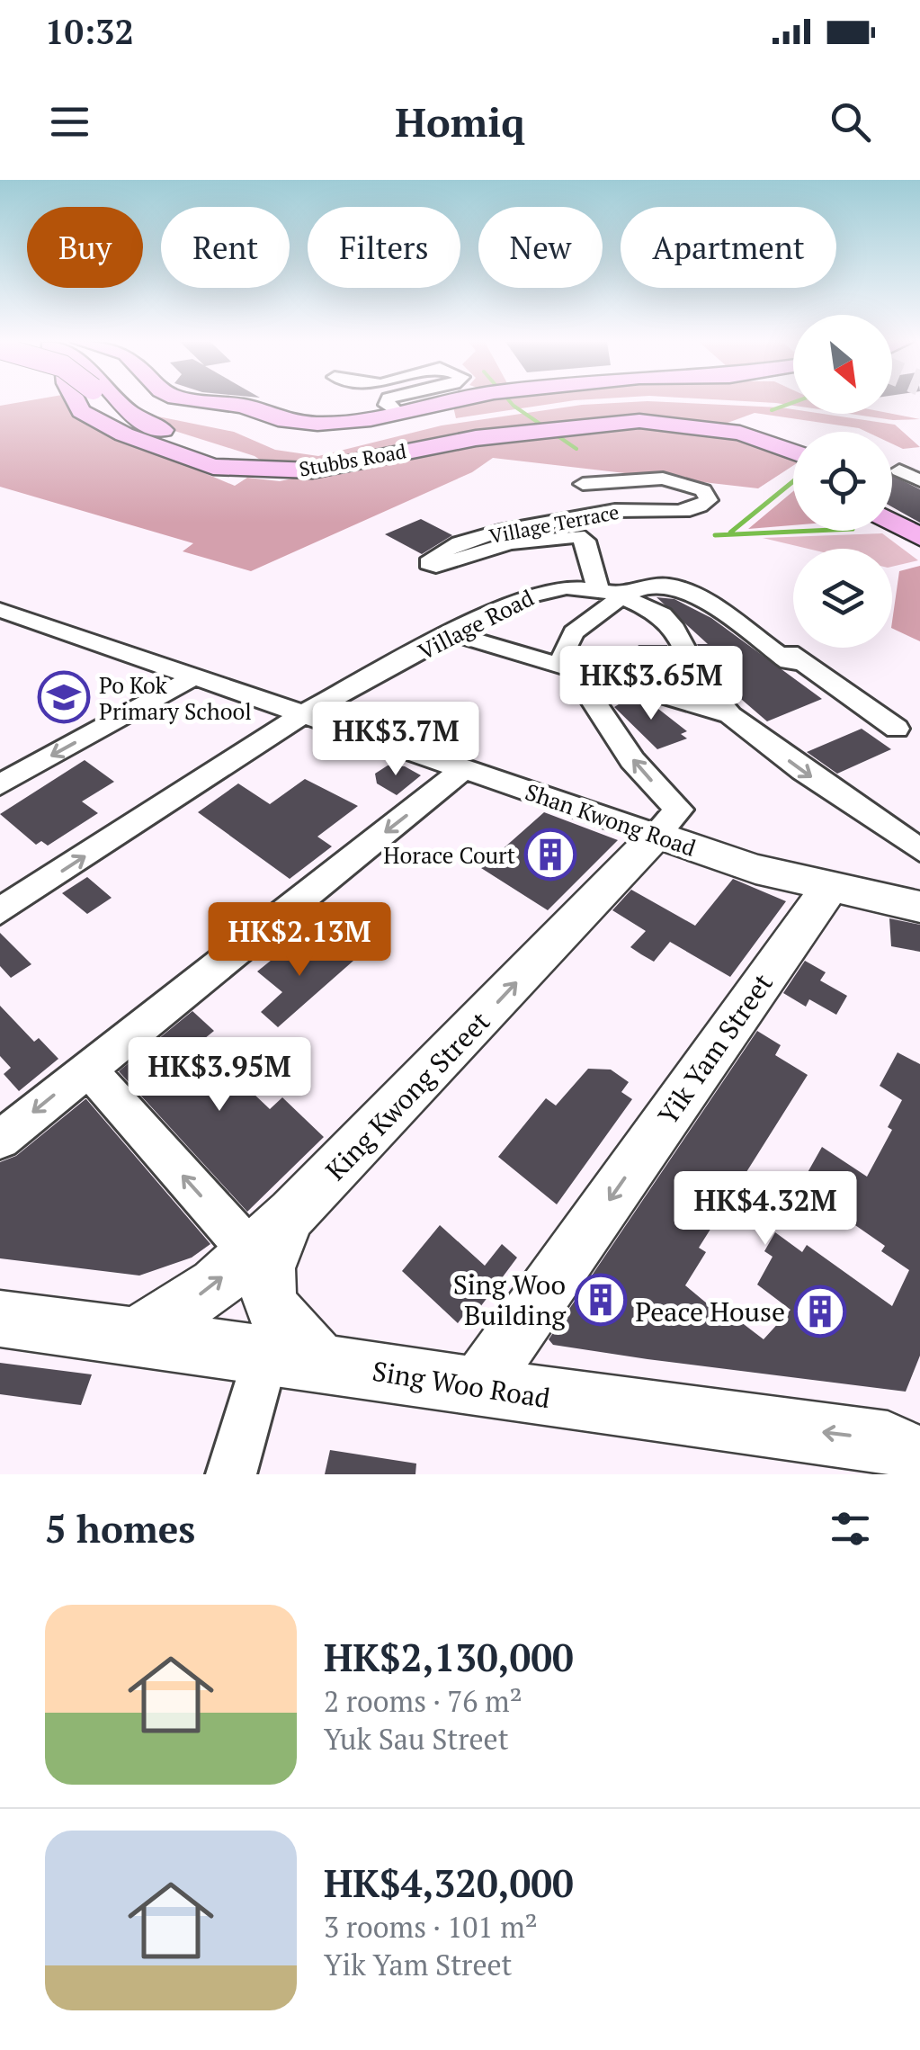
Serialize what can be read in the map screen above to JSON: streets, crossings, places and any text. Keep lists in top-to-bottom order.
{
  "streets": {
    "main road": ["Stubbs Road"],
    "street": [
      "Village Terrace",
      "Village Road",
      "Shan Kwong Road",
      "Yik Yam Street",
      "King Kwong Street",
      "Sing Woo Road"
    ]
  },
  "crossings": [
    ["Village Terrace", "Village Road"],
    ["Village Road", "Shan Kwong Road"],
    ["Shan Kwong Road", "Yik Yam Street"],
    ["Shan Kwong Road", "King Kwong Street"],
    ["Yik Yam Street", "Sing Woo Road"],
    ["King Kwong Street", "Sing Woo Road"]
  ],
  "one_way": ["Yik Yam Street", "Sing Woo Road"],
  "places": {
    "school or university": ["Po Kok Primary School"],
    "building": ["Horace Court", "Sing Woo Building", "Peace House"]
  },
  "north": "bottom right",
  "page": {
    "status": "10:32",
    "header": "Homiq",
    "chip": [
      "Buy",
      "Rent",
      "Filters",
      "New",
      "Apartment"
    ],
    "price": [
      "HK$3.65M",
      "HK$3.7M",
      "HK$2.13M",
      "HK$3.95M",
      "HK$4.32M"
    ],
    "heading": "5 homes",
    "list": [
      {
        "name": "HK$2,130,000",
        "note": "2 rooms · 76 m² · Yuk Sau Street"
      },
      {
        "name": "HK$4,320,000",
        "note": "3 rooms · 101 m² · Yik Yam Street"
      }
    ]
  }
}
